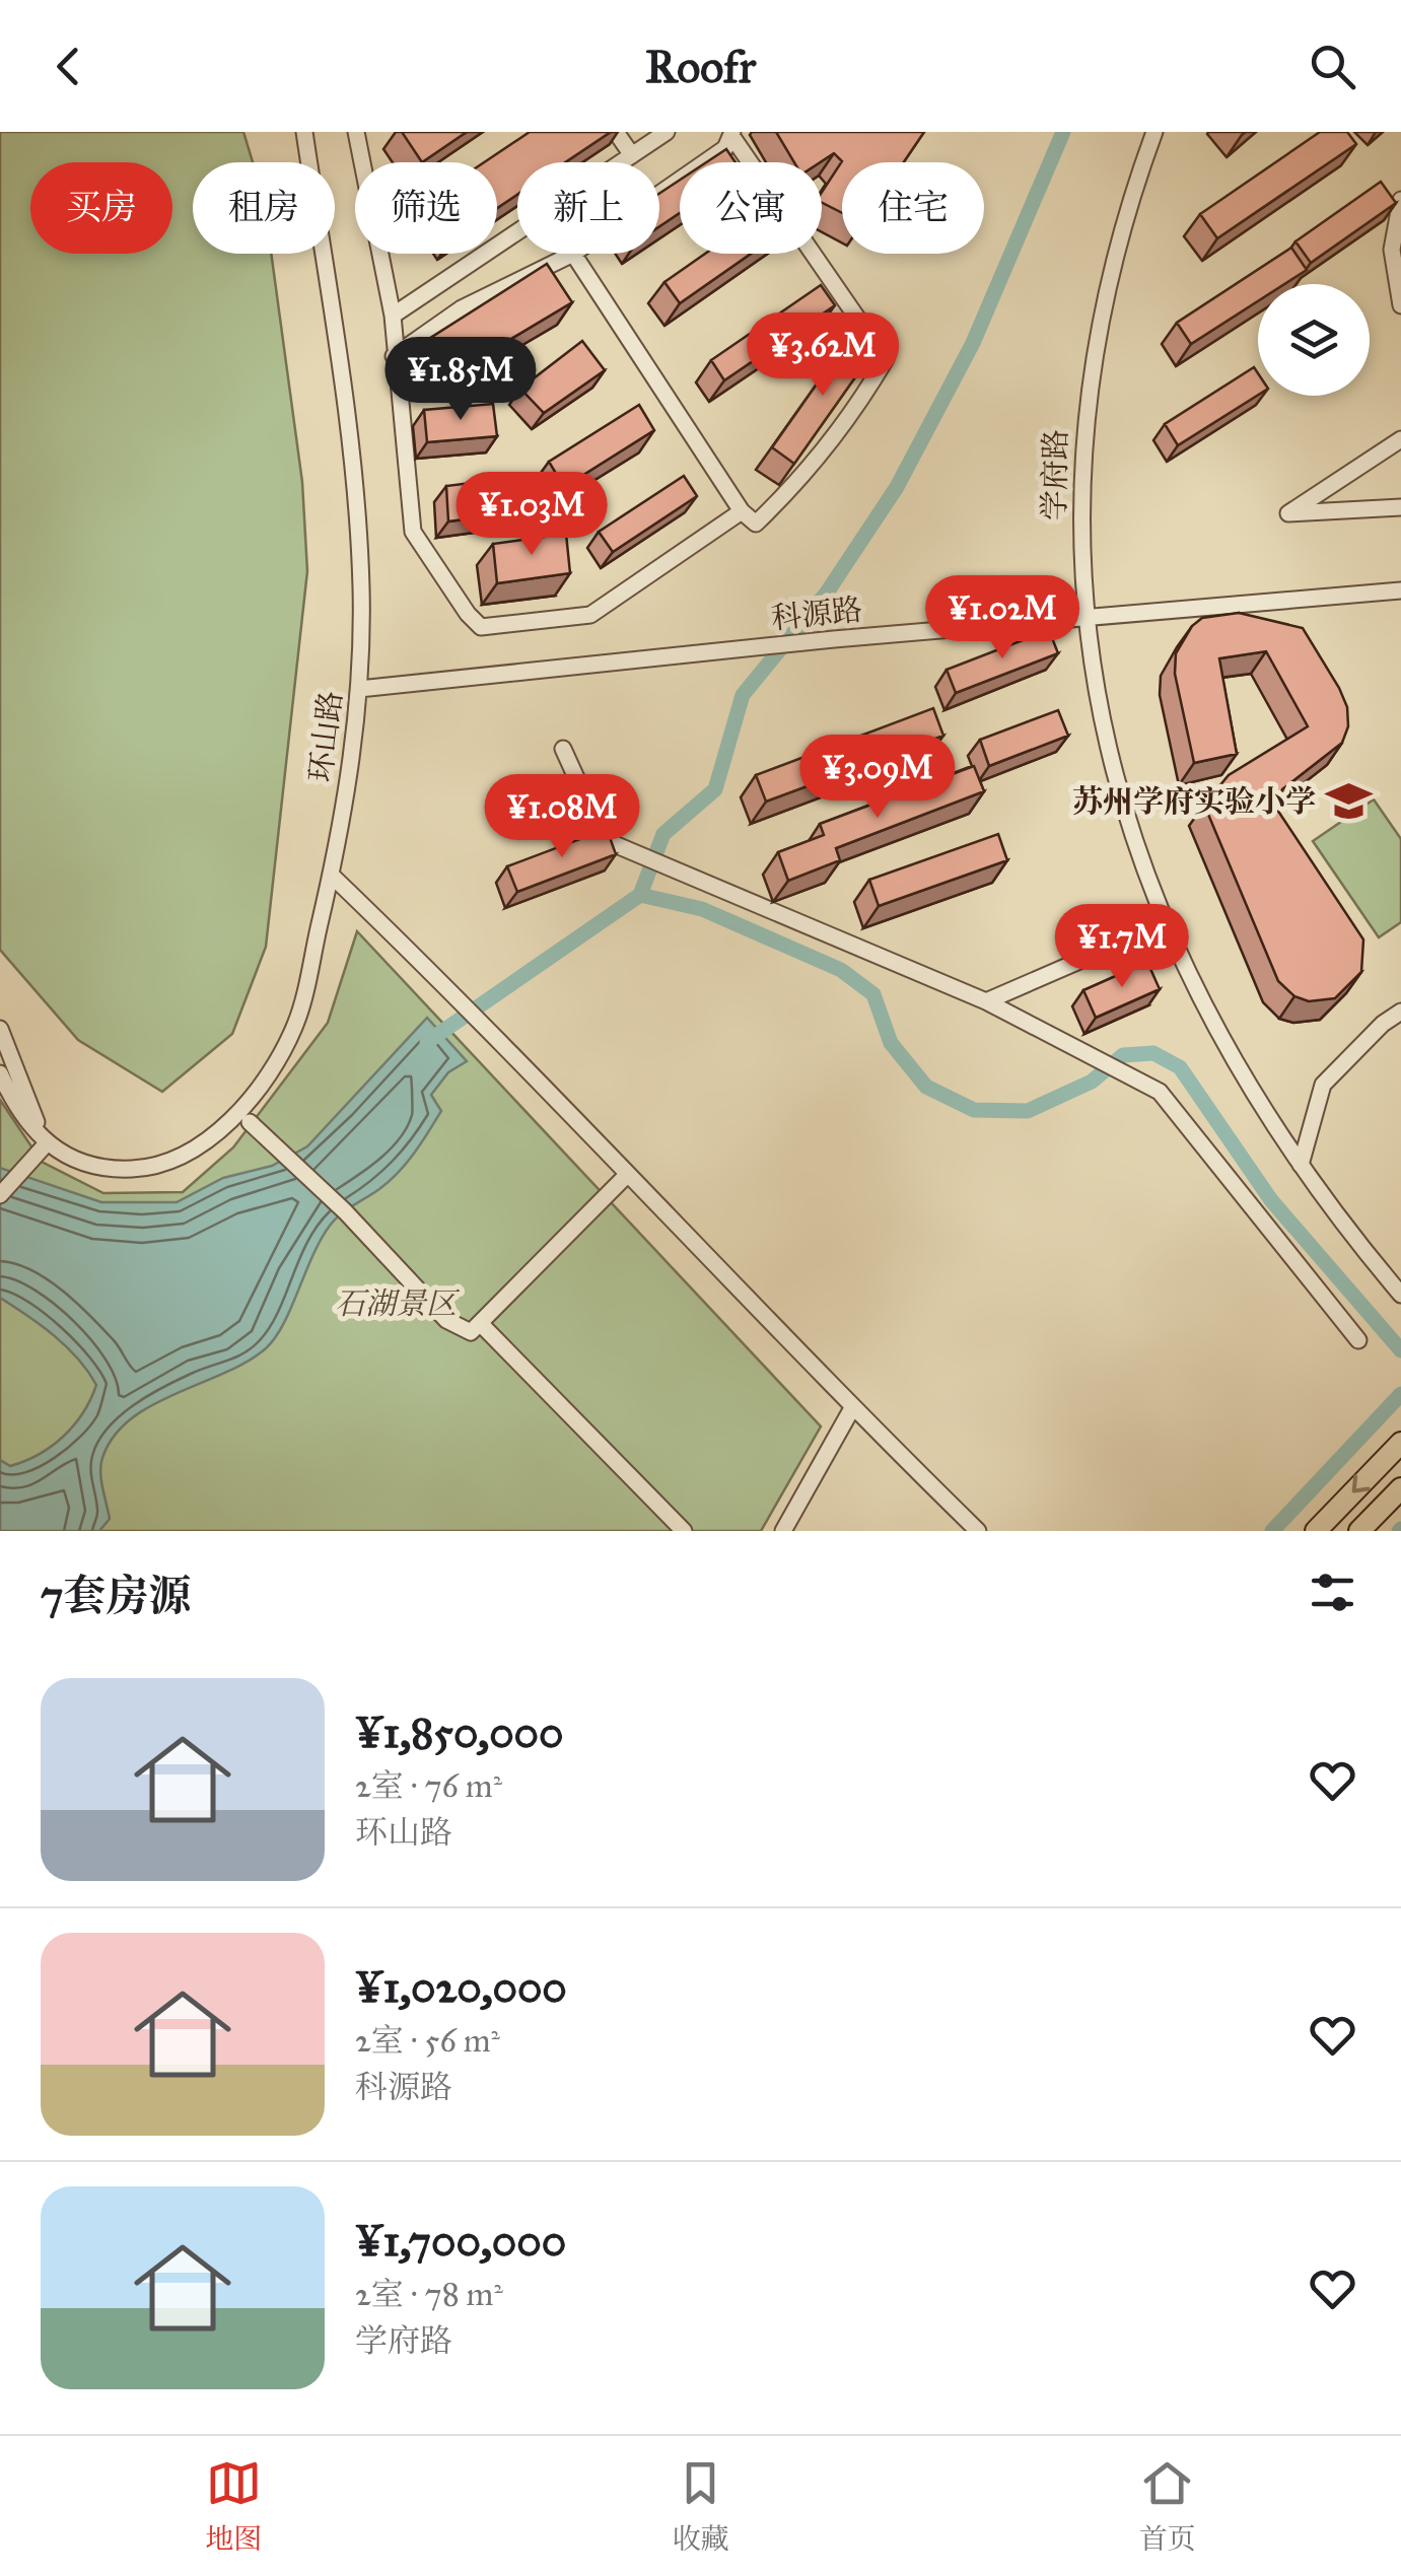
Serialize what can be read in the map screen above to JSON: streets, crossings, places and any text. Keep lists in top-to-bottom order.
{
  "streets": {
    "street": ["学府路", "科源路", "环山路"]
  },
  "crossings": [
    ["学府路", "科源路"],
    ["科源路", "环山路"]
  ],
  "parks": ["石湖景区"],
  "places": {
    "school or university": ["苏州学府实验小学"]
  },
  "page": {
    "header": "Roofr",
    "chip": [
      "买房",
      "租房",
      "筛选",
      "新上",
      "公寓",
      "住宅"
    ],
    "price": [
      "¥3.62M",
      "¥1.85M",
      "¥1.03M",
      "¥1.02M",
      "¥3.09M",
      "¥1.08M",
      "¥1.7M"
    ],
    "heading": "7套房源",
    "list": [
      {
        "name": "¥1,850,000",
        "note": "2室 · 76 m² · 环山路"
      },
      {
        "name": "¥1,020,000",
        "note": "2室 · 56 m² · 科源路"
      },
      {
        "name": "¥1,700,000",
        "note": "2室 · 78 m² · 学府路"
      }
    ],
    "tabs": ["地图", "收藏", "首页"]
  }
}
